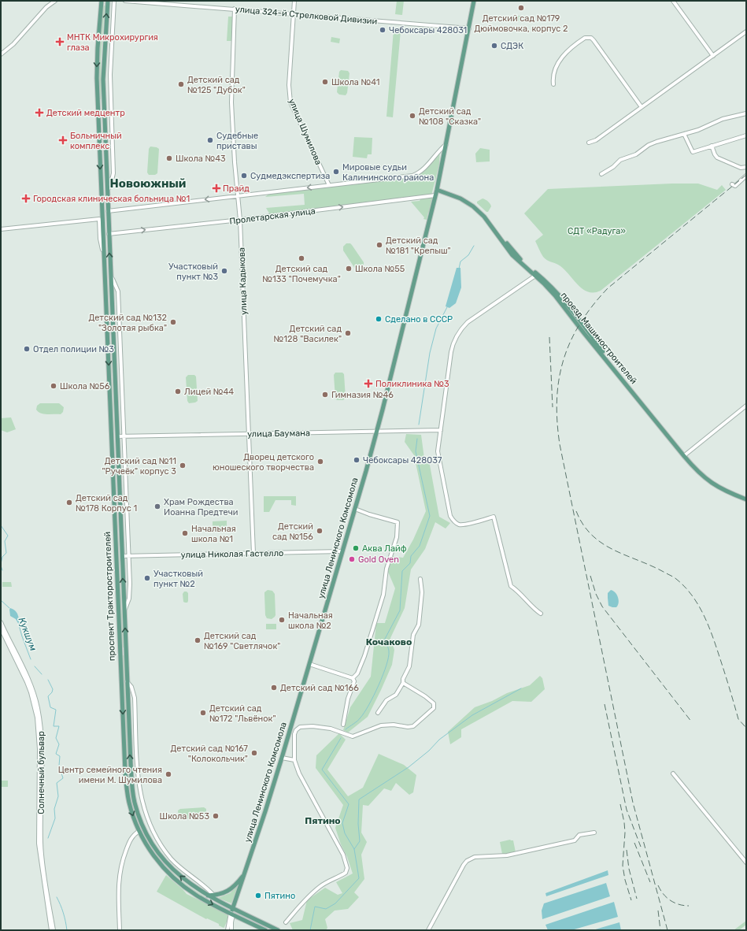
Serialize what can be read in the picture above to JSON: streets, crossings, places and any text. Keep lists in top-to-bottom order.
{
  "streets": {
    "main road": ["проезд Машиностроителей", "улица Ленинского Комсомола", "проспект Тракторостроителей"],
    "street": [
      "улица 324-й Стрелковой Дивизии",
      "улица Шумилова",
      "Пролетарская улица",
      "улица Кадыкова",
      "улица Баумана",
      "улица Николая Гастелло",
      "Солнечный бульвар"
    ]
  },
  "crossings": [
    ["улица 324-й Стрелковой Дивизии", "улица Шумилова"],
    ["улица 324-й Стрелковой Дивизии", "улица Кадыкова"],
    ["улица 324-й Стрелковой Дивизии", "улица Ленинского Комсомола"],
    ["Пролетарская улица", "улица Кадыкова"],
    ["Пролетарская улица", "улица Ленинского Комсомола"],
    ["Пролетарская улица", "проспект Тракторостроителей"],
    ["улица Кадыкова", "улица Баумана"],
    ["улица Кадыкова", "улица Николая Гастелло"],
    ["проезд Машиностроителей", "улица Ленинского Комсомола"],
    ["улица Баумана", "улица Ленинского Комсомола"],
    ["улица Баумана", "проспект Тракторостроителей"],
    ["улица Ленинского Комсомола", "улица Николая Гастелло"],
    ["улица Ленинского Комсомола", "проспект Тракторостроителей"],
    ["улица Николая Гастелло", "проспект Тракторостроителей"]
  ],
  "districts": ["Новоюжный", "Кочаково", "Пятино"],
  "water": ["Кукшум"],
  "parks": ["СДТ «Радуга»"],
  "places": {
    "other": [
      "Детский сад №179 Дюймовочка, корпус 2",
      "Чебоксары 428031",
      "СДЭК",
      "Школа №41",
      "Детский сад №125 \"Дубок\"",
      "Детский сад №108 \"Сказка\"",
      "Судебные приставы",
      "Школа №43",
      "Мировые судьи Калининского района",
      "Судмедэкспертиза",
      "Детский сад №181 \"Крепыш\"",
      "Детский сад №133 \"Почемучка\"",
      "Школа №55",
      "Участковый пункт №3",
      "Сделано в СССР",
      "Детский сад №132 \"Золотая рыбка\"",
      "Детский сад №128 \"Василек\"",
      "Отдел полиции №3",
      "Школа №56",
      "Лицей №44",
      "Гимназия №46",
      "Чебоксары 428037",
      "Дворец детского юношеского творчества",
      "Детский сад №11 \"Ручеёк\" корпус 3",
      "Детский сад №178 Корпус 1",
      "Храм Рождества Иоанна Предтечи",
      "Детский сад №156",
      "Начальная школа №1",
      "Аква Лайф",
      "Gold Oven",
      "Участковый пункт №2",
      "Начальная школа №2",
      "Детский сад №169 \"Светлячок\"",
      "Детский сад №166",
      "Детский сад №172 \"Львёнок\"",
      "Детский сад №167 \"Колокольчик\"",
      "Центр семейного чтения имени М. Шумилова",
      "Школа №53",
      "Пятино"
    ],
    "health": [
      "МНТК Микрохирургия глаза",
      "Детский медцентр",
      "Больничный комплекс",
      "Прайд",
      "Городская клиническая больница №1",
      "Поликлиника №3"
    ]
  }
}
